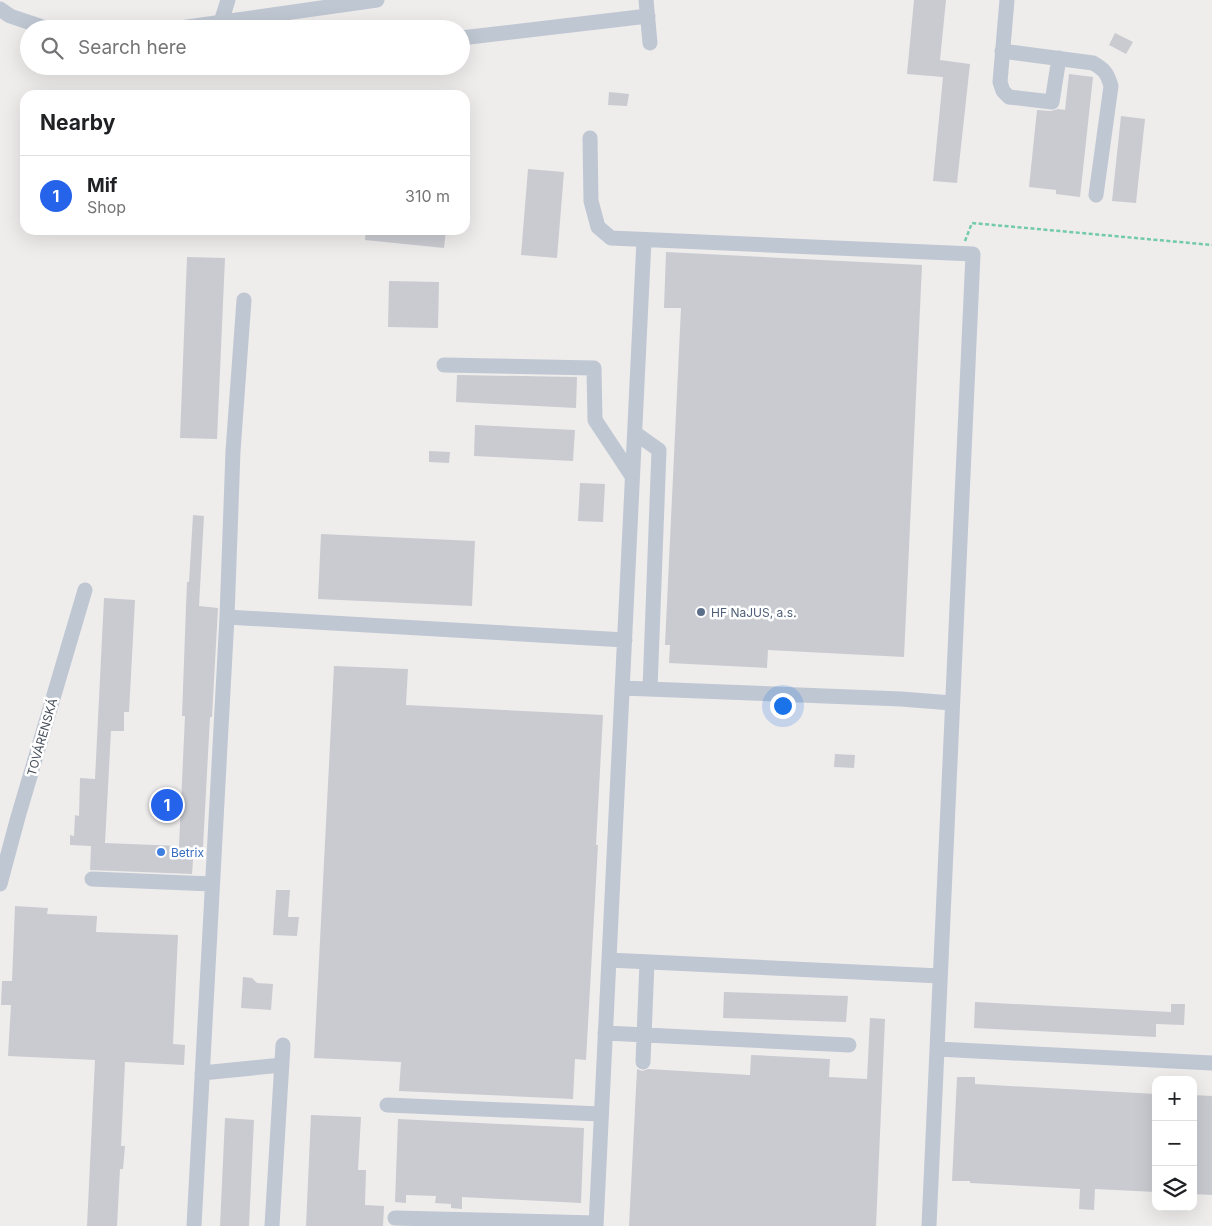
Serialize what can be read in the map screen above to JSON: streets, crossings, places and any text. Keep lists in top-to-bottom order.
{
  "streets": {
    "street": ["TOVÁRENSKÁ"]
  },
  "places": ["HF NaJUS, a.s.", "Betrix"],
  "page": {
    "search": "Search here",
    "heading": "Nearby",
    "list": [
      {
        "mark": "1",
        "name": "Mif",
        "note": "Shop",
        "value": "310 m"
      }
    ],
    "pins": "1",
    "map_buttons": ["+", "−"]
  }
}
